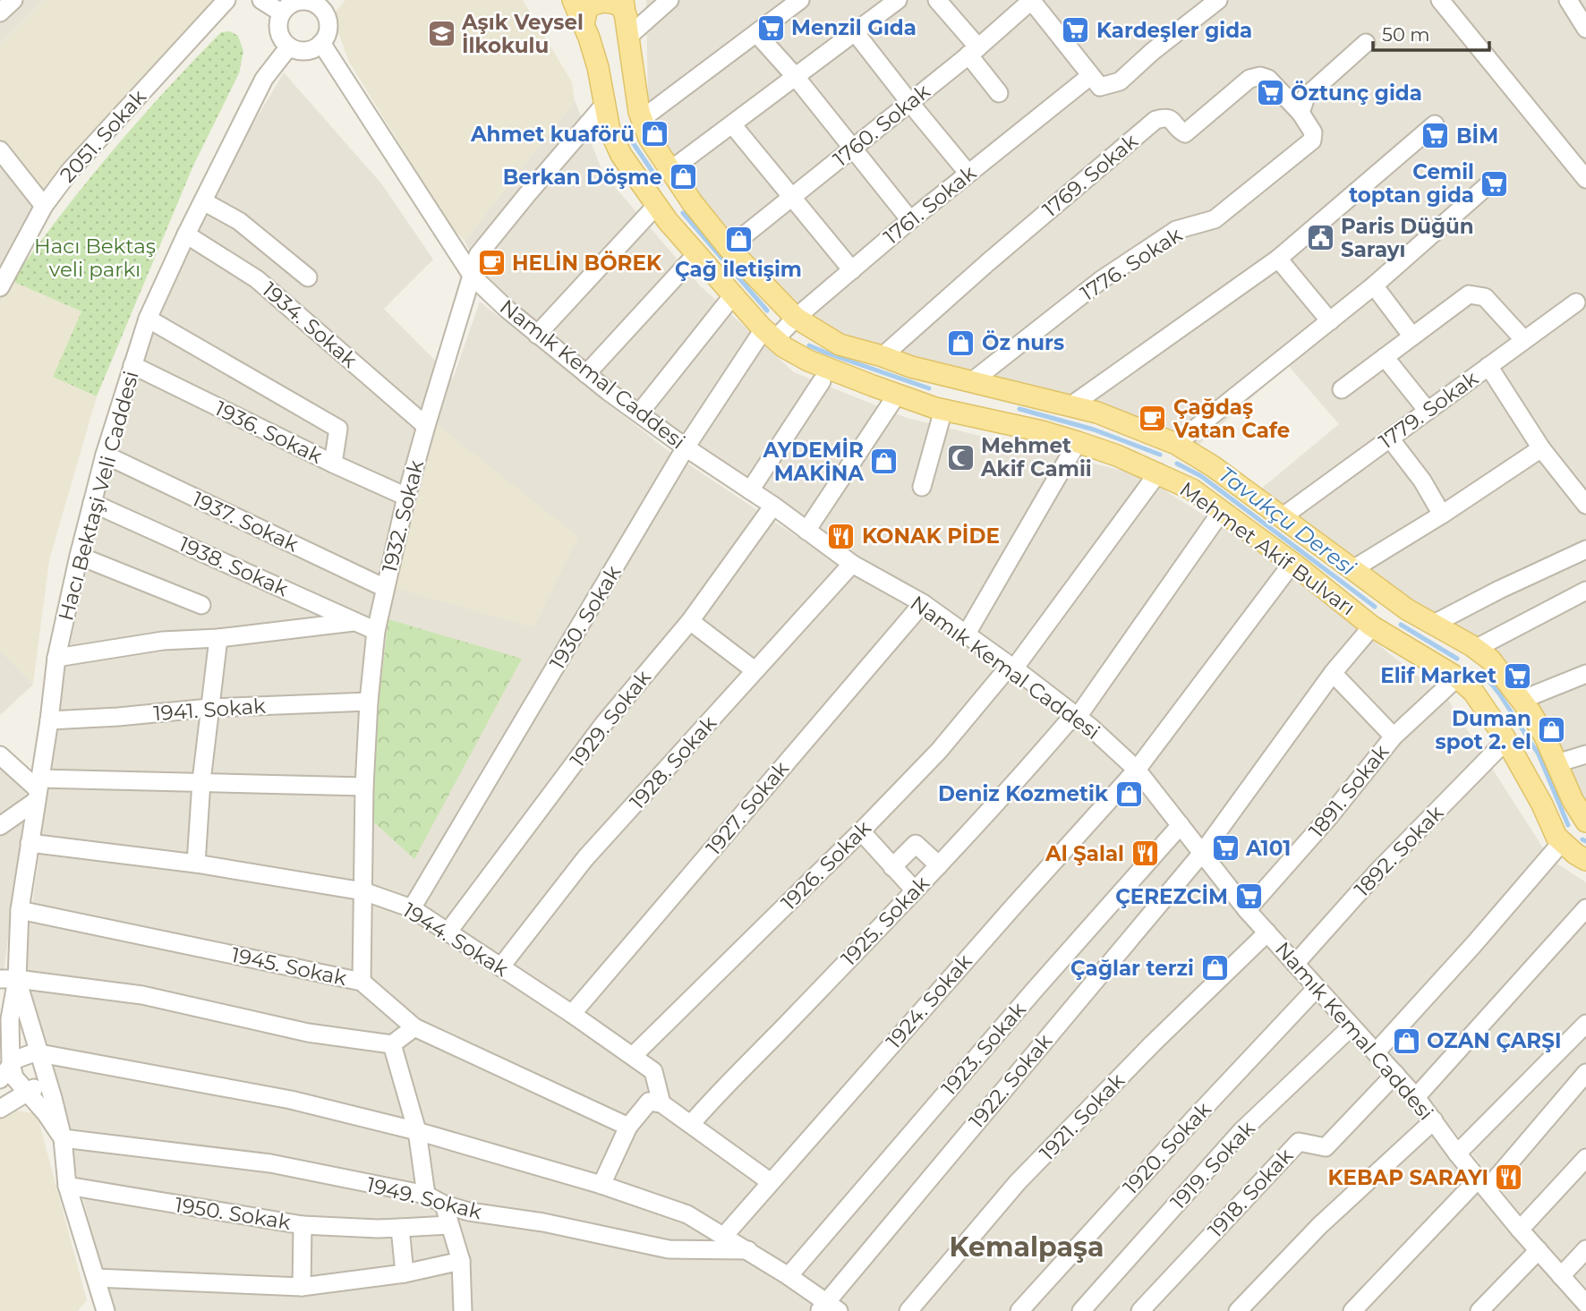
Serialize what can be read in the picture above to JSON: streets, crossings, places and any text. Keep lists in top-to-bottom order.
{
  "streets": {
    "main road": ["Mehmet Akif Bulvarı"],
    "street": [
      "1760. Sokak",
      "2051. Sokak",
      "1769. Sokak",
      "1761. Sokak",
      "1776. Sokak",
      "1934. Sokak",
      "Namık Kemal Caddesi",
      "1779. Sokak",
      "1936. Sokak",
      "Hacı Bektaşi Veli Caddesi",
      "1932. Sokak",
      "1937. Sokak",
      "1938. Sokak",
      "1930. Sokak",
      "1941. Sokak",
      "1929. Sokak",
      "1928. Sokak",
      "1891. Sokak",
      "1927. Sokak",
      "1892. Sokak",
      "1926. Sokak",
      "1925. Sokak",
      "1944. Sokak",
      "1945. Sokak",
      "1924. Sokak",
      "1923. Sokak",
      "1922. Sokak",
      "1921. Sokak",
      "1920. Sokak",
      "1919. Sokak",
      "1918. Sokak",
      "1949. Sokak",
      "1950. Sokak"
    ]
  },
  "crossings": [
    ["1760. Sokak", "Mehmet Akif Bulvarı"],
    ["1769. Sokak", "1776. Sokak"],
    ["1769. Sokak", "Mehmet Akif Bulvarı"],
    ["1761. Sokak", "Mehmet Akif Bulvarı"],
    ["1761. Sokak", "1930. Sokak"],
    ["1776. Sokak", "Mehmet Akif Bulvarı"],
    ["1934. Sokak", "Hacı Bektaşi Veli Caddesi"],
    ["1934. Sokak", "1932. Sokak"],
    ["Namık Kemal Caddesi", "Hacı Bektaşi Veli Caddesi"],
    ["Namık Kemal Caddesi", "1932. Sokak"],
    ["Namık Kemal Caddesi", "1930. Sokak"],
    ["Namık Kemal Caddesi", "1929. Sokak"],
    ["Namık Kemal Caddesi", "1928. Sokak"],
    ["Namık Kemal Caddesi", "1891. Sokak"],
    ["Namık Kemal Caddesi", "1927. Sokak"],
    ["Namık Kemal Caddesi", "1892. Sokak"],
    ["Namık Kemal Caddesi", "1926. Sokak"],
    ["Namık Kemal Caddesi", "1925. Sokak"],
    ["Namık Kemal Caddesi", "1924. Sokak"],
    ["Namık Kemal Caddesi", "1923. Sokak"],
    ["Namık Kemal Caddesi", "1922. Sokak"],
    ["Namık Kemal Caddesi", "1921. Sokak"],
    ["Namık Kemal Caddesi", "1920. Sokak"],
    ["Namık Kemal Caddesi", "1919. Sokak"],
    ["Namık Kemal Caddesi", "1918. Sokak"],
    ["1779. Sokak", "Mehmet Akif Bulvarı"],
    ["1936. Sokak", "Hacı Bektaşi Veli Caddesi"],
    ["1936. Sokak", "1932. Sokak"],
    ["Hacı Bektaşi Veli Caddesi", "1937. Sokak"],
    ["Hacı Bektaşi Veli Caddesi", "1938. Sokak"],
    ["Hacı Bektaşi Veli Caddesi", "1941. Sokak"],
    ["Hacı Bektaşi Veli Caddesi", "1944. Sokak"],
    ["Hacı Bektaşi Veli Caddesi", "1945. Sokak"],
    ["Hacı Bektaşi Veli Caddesi", "1949. Sokak"],
    ["Hacı Bektaşi Veli Caddesi", "1950. Sokak"],
    ["1932. Sokak", "1937. Sokak"],
    ["1932. Sokak", "Mehmet Akif Bulvarı"],
    ["1932. Sokak", "1938. Sokak"],
    ["1932. Sokak", "1941. Sokak"],
    ["1932. Sokak", "1944. Sokak"],
    ["1932. Sokak", "1945. Sokak"],
    ["Mehmet Akif Bulvarı", "1930. Sokak"],
    ["Mehmet Akif Bulvarı", "1891. Sokak"],
    ["Mehmet Akif Bulvarı", "1892. Sokak"],
    ["Mehmet Akif Bulvarı", "1926. Sokak"],
    ["Mehmet Akif Bulvarı", "1925. Sokak"],
    ["Mehmet Akif Bulvarı", "1924. Sokak"],
    ["Mehmet Akif Bulvarı", "1922. Sokak"],
    ["1930. Sokak", "1944. Sokak"],
    ["1929. Sokak", "1944. Sokak"],
    ["1928. Sokak", "1944. Sokak"],
    ["1927. Sokak", "1944. Sokak"],
    ["1926. Sokak", "1944. Sokak"]
  ],
  "districts": ["Kemalpaşa"],
  "water": ["Tavukçu Deresi"],
  "parks": ["Hacı Bektaş veli parkı"],
  "places": {
    "supermarket": [
      "Menzil Gıda",
      "Kardeşler gida",
      "Öztunç gida",
      "BİM",
      "Cemil toptan gida",
      "Elif Market",
      "A101",
      "ÇEREZCİM"
    ],
    "school or university": ["Aşık Veysel İlkokulu"],
    "shop": [
      "Ahmet kuaförü",
      "Berkan Döşme",
      "Çağ iletişim",
      "Öz nurs",
      "AYDEMİR MAKİNA",
      "Duman spot 2. el",
      "Deniz Kozmetik",
      "Çağlar terzi",
      "OZAN ÇARŞI"
    ],
    "public building": ["Paris Düğün Sarayı"],
    "cafe": ["HELİN BÖREK", "Çağdaş Vatan Cafe"],
    "mosque": ["Mehmet Akif Camii"],
    "restaurant": ["KONAK PİDE", "Al Şalal", "KEBAP SARAYI"]
  },
  "scale_bar": "50 m"
}
